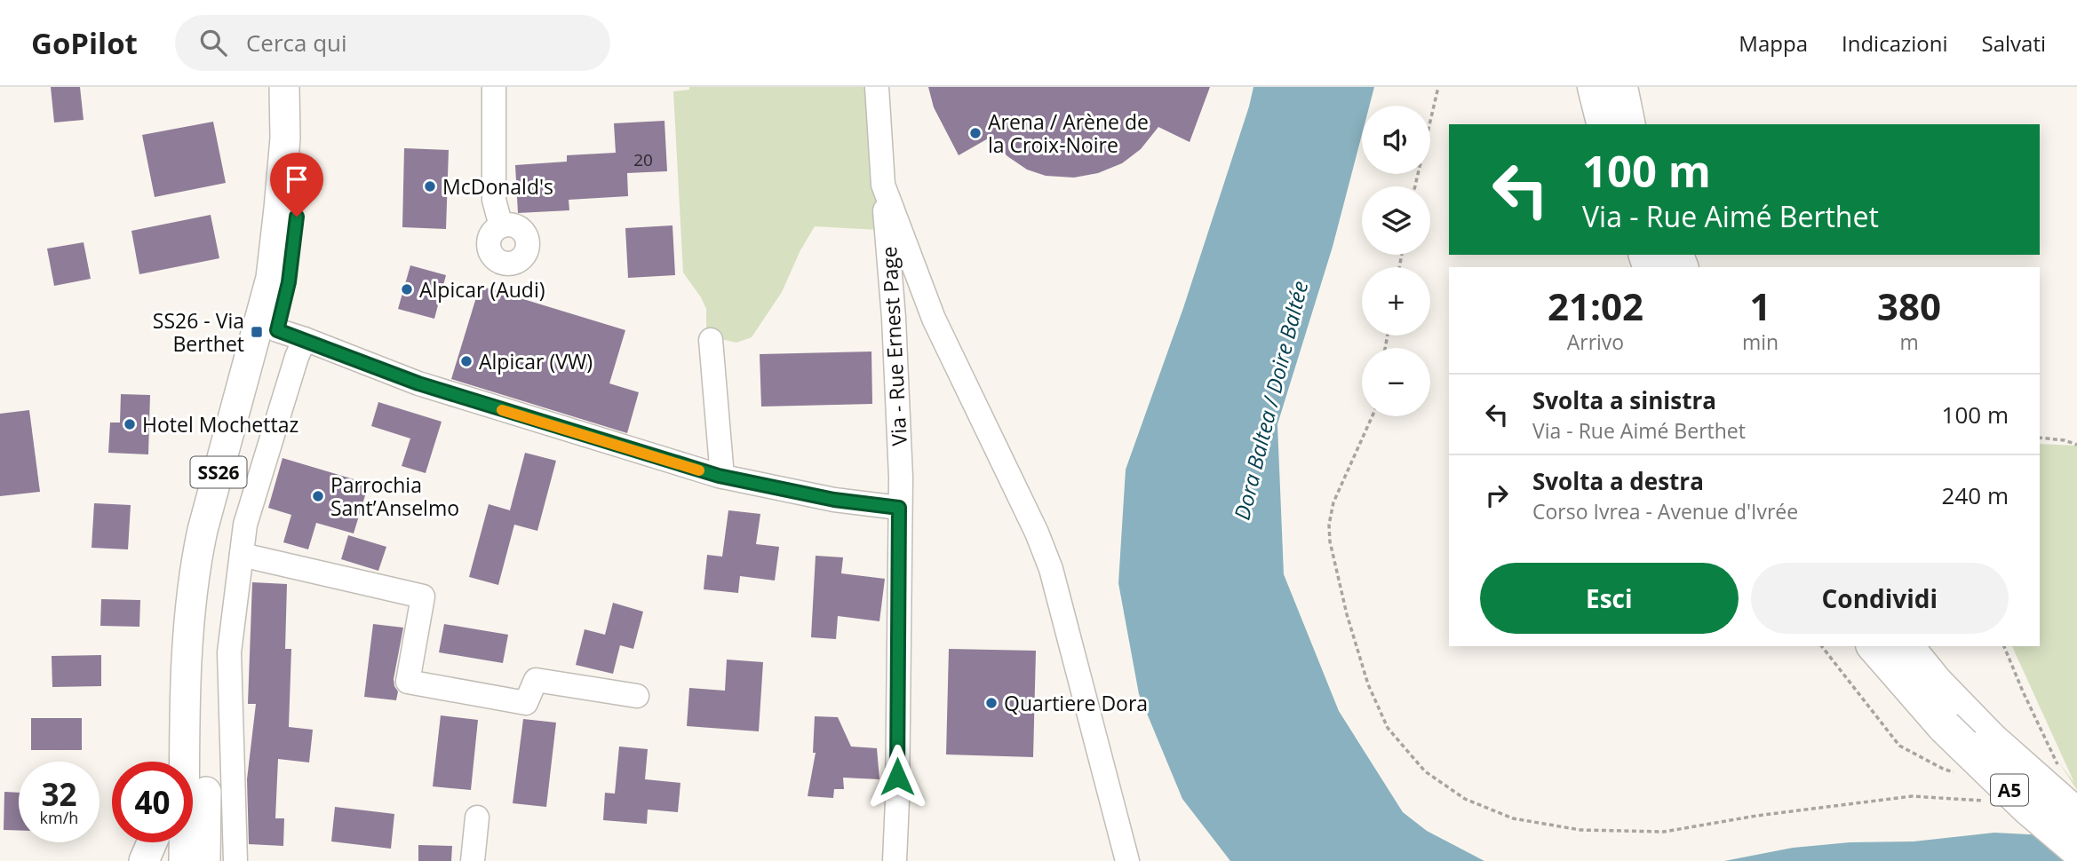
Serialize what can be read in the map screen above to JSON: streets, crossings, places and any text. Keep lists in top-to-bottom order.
{
  "streets": {
    "highway": ["A5"],
    "main road": ["SS26"],
    "street": ["Via - Rue Ernest Page"]
  },
  "water": ["Dora Baltea / Doire Baltée"],
  "places": {
    "other": [
      "Arena / Arène de la Croix-Noire",
      "McDonald's",
      "Alpicar (Audi)",
      "Alpicar (VW)",
      "Hotel Mochettaz",
      "Parrochia Sant’Anselmo",
      "Quartiere Dora"
    ],
    "transit": ["SS26 - Via Berthet"]
  },
  "house_numbers": ["20"],
  "page": {
    "header": "GoPilot",
    "search": "Cerca qui",
    "nav": ["Mappa", "Indicazioni", "Salvati"],
    "map_buttons": ["+", "−"],
    "turn": ["100 m", "Via - Rue Aimé Berthet"],
    "eta": [
      "21:02",
      "Arrivo",
      "1",
      "min",
      "380",
      "m"
    ],
    "list": [
      {
        "name": "Svolta a sinistra",
        "note": "Via - Rue Aimé Berthet",
        "value": "100 m"
      },
      {
        "name": "Svolta a destra",
        "note": "Corso Ivrea - Avenue d'Ivrée",
        "value": "240 m"
      }
    ],
    "buttons": ["Esci", "Condividi"],
    "speed": "32 km/h",
    "limit": "40"
  }
}
